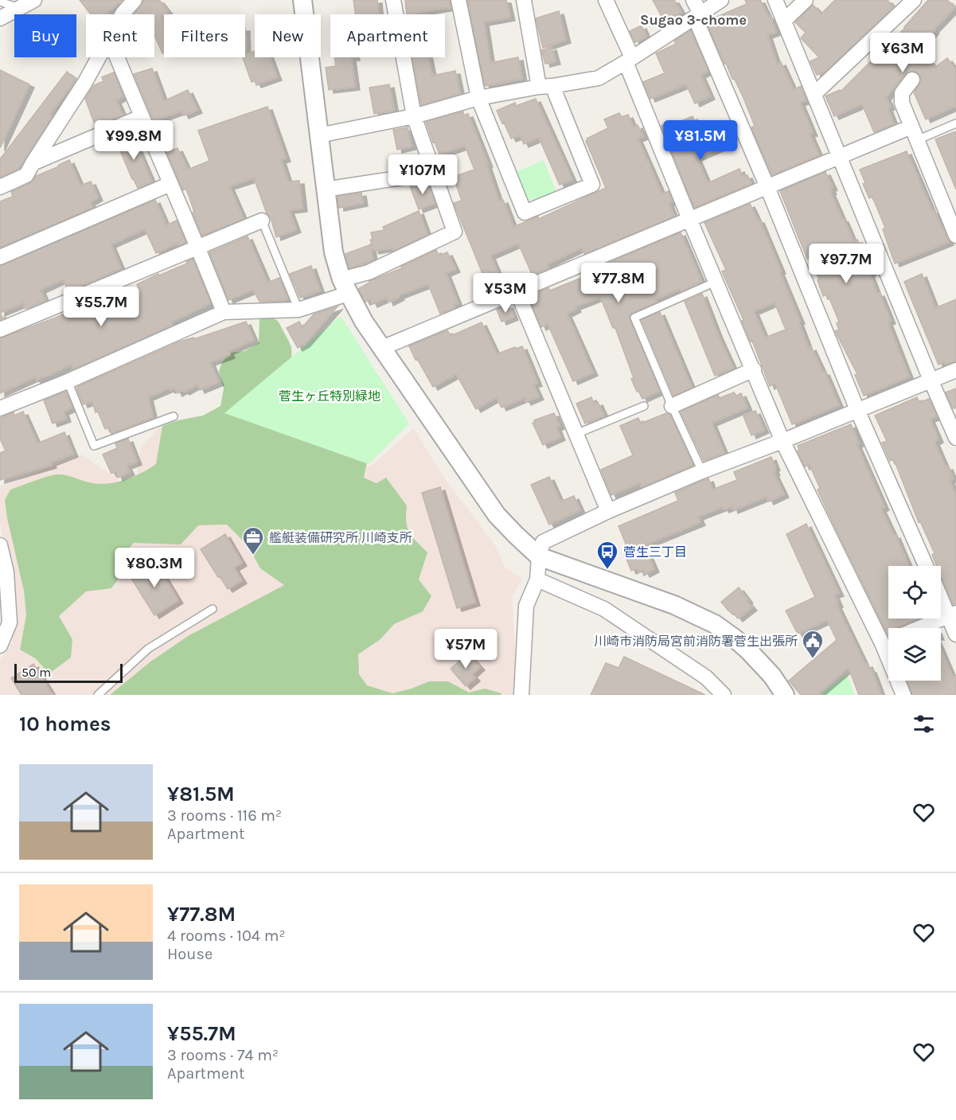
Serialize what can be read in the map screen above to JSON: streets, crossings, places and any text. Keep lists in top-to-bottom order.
{
  "districts": ["Sugao 3-chome"],
  "parks": ["菅生ヶ丘特別緑地"],
  "places": {
    "office": ["艦艇装備研究所 川崎支所"],
    "bus stop": ["菅生三丁目"],
    "public building": ["川崎市消防局宮前消防署菅生出張所"]
  },
  "scale_bar": "50 m",
  "page": {
    "chip": [
      "Buy",
      "Rent",
      "Filters",
      "New",
      "Apartment"
    ],
    "price": [
      "¥63M",
      "¥99.8M",
      "¥81.5M",
      "¥107M",
      "¥97.7M",
      "¥77.8M",
      "¥53M",
      "¥55.7M",
      "¥80.3M",
      "¥57M"
    ],
    "scale": "50 m",
    "heading": "10 homes",
    "list": [
      {
        "name": "¥81.5M",
        "note": "3 rooms · 116 m² · Apartment"
      },
      {
        "name": "¥77.8M",
        "note": "4 rooms · 104 m² · House"
      },
      {
        "name": "¥55.7M",
        "note": "3 rooms · 74 m² · Apartment"
      }
    ]
  }
}
